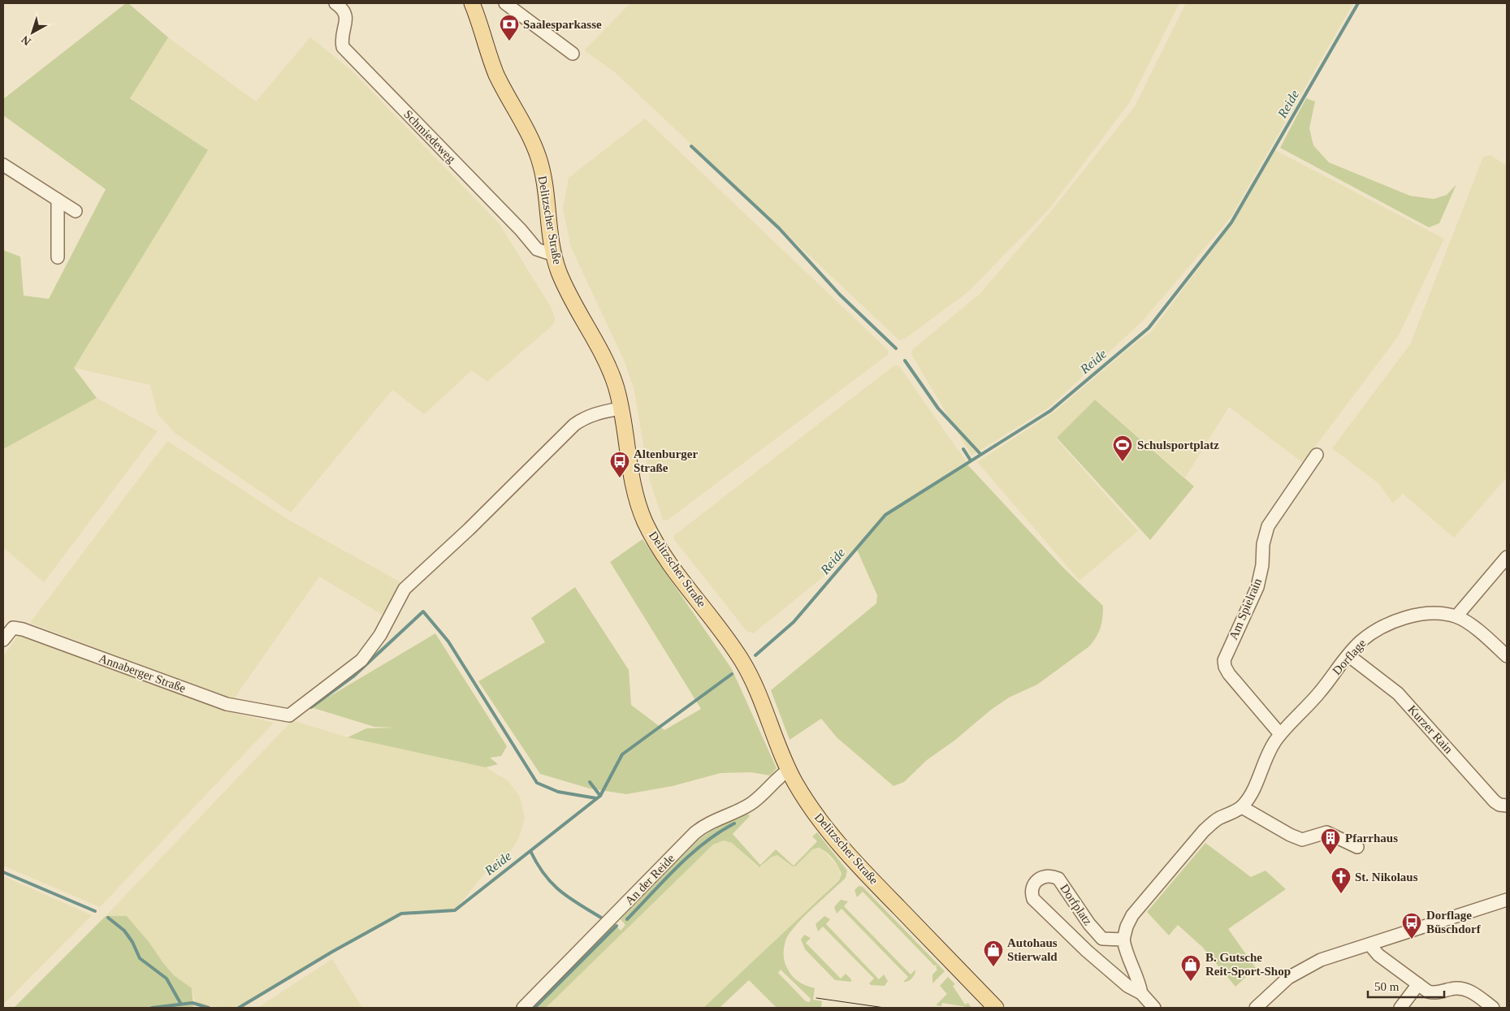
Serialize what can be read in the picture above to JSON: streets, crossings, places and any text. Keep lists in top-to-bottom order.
{
  "streets": {
    "main road": ["Delitzscher Straße"],
    "street": [
      "Schmiedeweg",
      "Am Spielrain",
      "Dorflage",
      "Annaberger Straße",
      "Kurzer Rain",
      "An der Reide",
      "Dorfplatz"
    ]
  },
  "crossings": [
    ["Schmiedeweg", "Delitzscher Straße"],
    ["Delitzscher Straße", "Annaberger Straße"],
    ["Delitzscher Straße", "An der Reide"],
    ["Am Spielrain", "Dorflage"],
    ["Dorflage", "Kurzer Rain"]
  ],
  "water": ["Reide"],
  "places": {
    "bank": ["Saalesparkasse"],
    "sports": ["Schulsportplatz"],
    "bus stop": ["Altenburger Straße", "Dorflage Büschdorf"],
    "building": ["Pfarrhaus"],
    "church": ["St. Nikolaus"],
    "shop": ["Autohaus Stierwald", "B. Gutsche Reit-Sport-Shop"]
  },
  "scale_bar": "50 m",
  "north": "bottom left"
}
